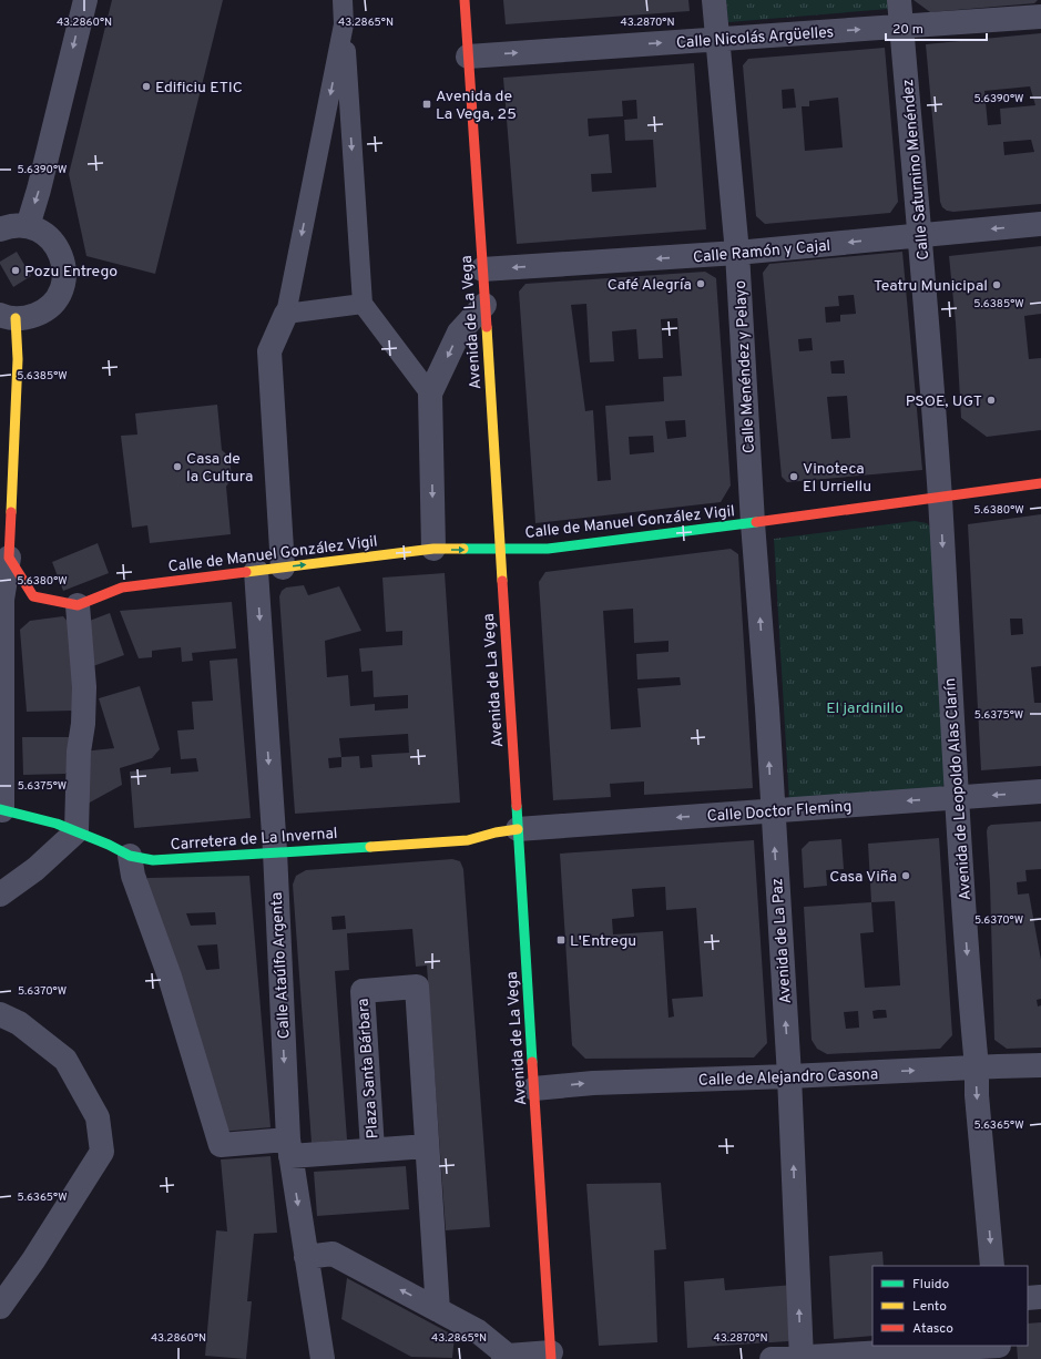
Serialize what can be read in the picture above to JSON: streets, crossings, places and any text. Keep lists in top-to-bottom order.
{
  "streets": {
    "street": [
      "Calle Nicolás Argüelles",
      "Calle Saturnino Menéndez",
      "Calle Ramón y Cajal",
      "Avenida de La Vega",
      "Calle Menéndez y Pelayo",
      "Calle de Manuel González Vigil",
      "Avenida de Leopoldo Alas Clarín",
      "Calle Doctor Fleming",
      "Carretera de La Invernal",
      "Avenida de La Paz",
      "Calle Ataúlfo Argenta",
      "Plaza Santa Bárbara",
      "Calle de Alejandro Casona"
    ]
  },
  "crossings": [
    ["Calle Nicolás Argüelles", "Calle Saturnino Menéndez"],
    ["Calle Nicolás Argüelles", "Avenida de La Vega"],
    ["Calle Nicolás Argüelles", "Calle Menéndez y Pelayo"],
    ["Calle Saturnino Menéndez", "Calle Ramón y Cajal"],
    ["Calle Saturnino Menéndez", "Calle de Manuel González Vigil"],
    ["Calle Saturnino Menéndez", "Avenida de Leopoldo Alas Clarín"],
    ["Calle Ramón y Cajal", "Avenida de La Vega"],
    ["Calle Ramón y Cajal", "Calle Menéndez y Pelayo"],
    ["Avenida de La Vega", "Calle de Manuel González Vigil"],
    ["Avenida de La Vega", "Calle Doctor Fleming"],
    ["Avenida de La Vega", "Carretera de La Invernal"],
    ["Avenida de La Vega", "Calle de Alejandro Casona"],
    ["Calle Menéndez y Pelayo", "Calle de Manuel González Vigil"],
    ["Calle Menéndez y Pelayo", "Avenida de La Paz"],
    ["Calle de Manuel González Vigil", "Avenida de Leopoldo Alas Clarín"],
    ["Calle de Manuel González Vigil", "Avenida de La Paz"],
    ["Calle de Manuel González Vigil", "Calle Ataúlfo Argenta"],
    ["Avenida de Leopoldo Alas Clarín", "Calle Doctor Fleming"],
    ["Avenida de Leopoldo Alas Clarín", "Calle de Alejandro Casona"],
    ["Calle Doctor Fleming", "Carretera de La Invernal"],
    ["Calle Doctor Fleming", "Avenida de La Paz"],
    ["Carretera de La Invernal", "Calle Ataúlfo Argenta"],
    ["Carretera de La Invernal", "Plaza Santa Bárbara"],
    ["Avenida de La Paz", "Calle de Alejandro Casona"],
    ["Calle Ataúlfo Argenta", "Plaza Santa Bárbara"]
  ],
  "one_way": [
    "Calle Nicolás Argüelles",
    "Calle Ramón y Cajal",
    "Avenida de Leopoldo Alas Clarín",
    "Calle Doctor Fleming",
    "Avenida de La Paz",
    "Calle de Alejandro Casona"
  ],
  "parks": ["El jardinillo"],
  "places": {
    "other": [
      "Edificiu ETIC",
      "Pozu Entrego",
      "Café Alegría",
      "Teatru Municipal",
      "PSOE, UGT",
      "Casa de la Cultura",
      "Vinoteca El Urriellu",
      "Casa Viña"
    ],
    "transit": ["Avenida de La Vega, 25", "L'Entregu"]
  },
  "legend": ["Fluido", "Lento", "Atasco"],
  "scale_bar": "20 m",
  "coordinates": [
    "43.2860°N",
    "43.2865°N",
    "43.2870°N",
    "5.6390°W",
    "5.6385°W",
    "5.6380°W",
    "5.6375°W",
    "5.6370°W",
    "5.6365°W"
  ]
}
